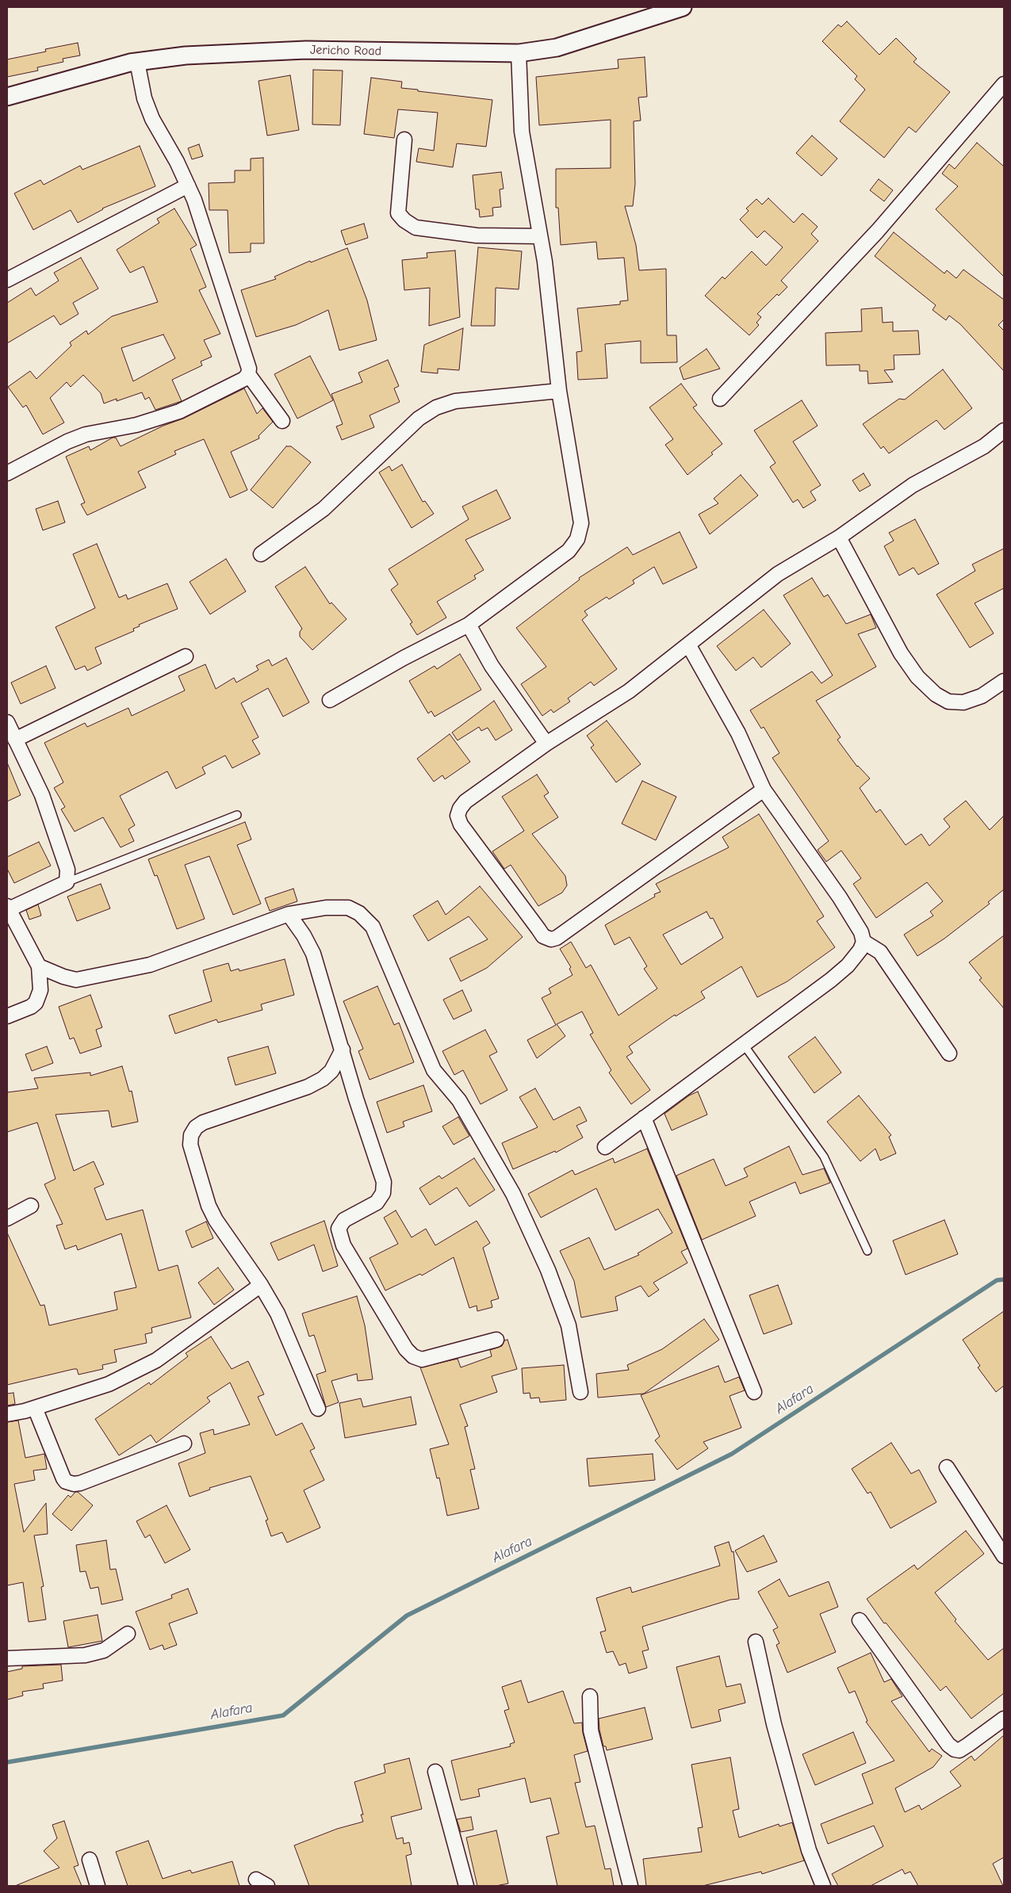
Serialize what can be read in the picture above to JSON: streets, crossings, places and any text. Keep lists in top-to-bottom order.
{
  "streets": {
    "street": ["Jericho Road"]
  },
  "water": ["Alafara"]
}
